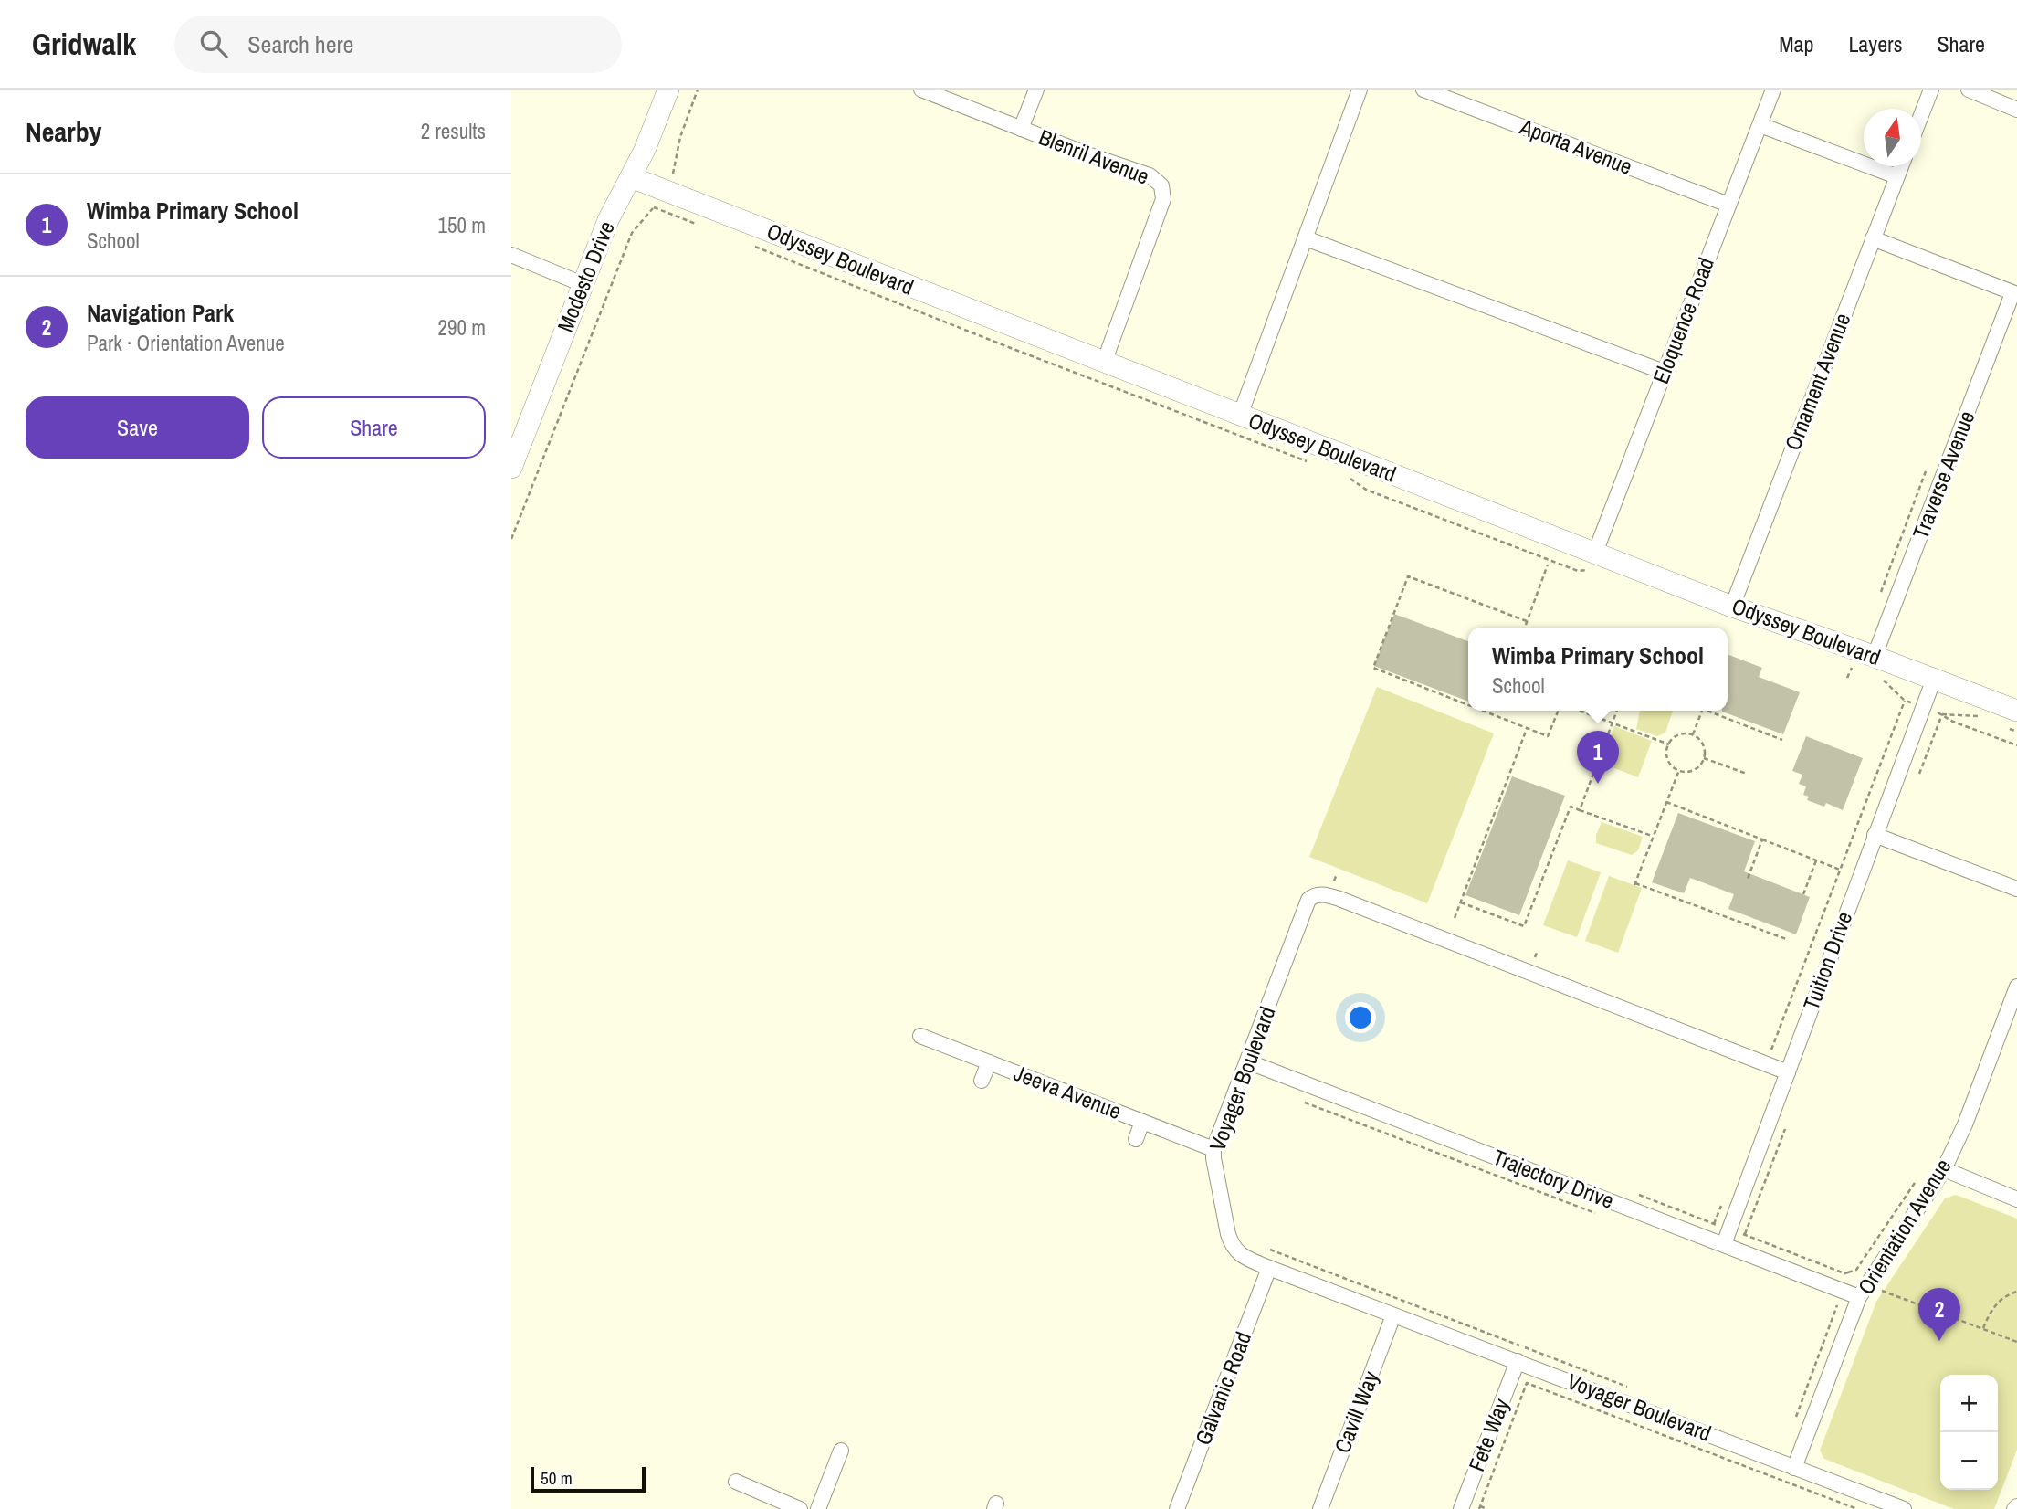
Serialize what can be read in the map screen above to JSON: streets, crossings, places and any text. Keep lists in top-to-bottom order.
{
  "streets": {
    "street": [
      "Aporta Avenue",
      "Blenril Avenue",
      "Odyssey Boulevard",
      "Modesto Drive",
      "Eloquence Road",
      "Ornament Avenue",
      "Traverse Avenue",
      "Tuition Drive",
      "Voyager Boulevard",
      "Jeeva Avenue",
      "Trajectory Drive",
      "Orientation Avenue",
      "Galvanic Road",
      "Cavill Way",
      "Fete Way"
    ]
  },
  "crossings": [
    ["Aporta Avenue", "Eloquence Road"],
    ["Blenril Avenue", "Odyssey Boulevard"],
    ["Odyssey Boulevard", "Modesto Drive"],
    ["Odyssey Boulevard", "Eloquence Road"],
    ["Odyssey Boulevard", "Ornament Avenue"],
    ["Odyssey Boulevard", "Traverse Avenue"],
    ["Odyssey Boulevard", "Tuition Drive"],
    ["Tuition Drive", "Voyager Boulevard"],
    ["Tuition Drive", "Trajectory Drive"],
    ["Voyager Boulevard", "Jeeva Avenue"],
    ["Voyager Boulevard", "Trajectory Drive"],
    ["Voyager Boulevard", "Orientation Avenue"],
    ["Voyager Boulevard", "Galvanic Road"],
    ["Voyager Boulevard", "Cavill Way"],
    ["Voyager Boulevard", "Fete Way"],
    ["Trajectory Drive", "Orientation Avenue"]
  ],
  "scale_bar": "50 m",
  "north": "top",
  "page": {
    "header": "Gridwalk",
    "search": "Search here",
    "nav": ["Map", "Layers", "Share"],
    "heading": ["Nearby", "2 results"],
    "list": [
      {
        "mark": "1",
        "name": "Wimba Primary School",
        "note": "School",
        "value": "150 m"
      },
      {
        "mark": "2",
        "name": "Navigation Park",
        "note": "Park · Orientation Avenue",
        "value": "290 m"
      }
    ],
    "buttons": ["Save", "Share"],
    "popup": ["Wimba Primary School", "School"],
    "pins": ["1", "2"],
    "map_buttons": ["+", "−"],
    "scale": "50 m"
  }
}
